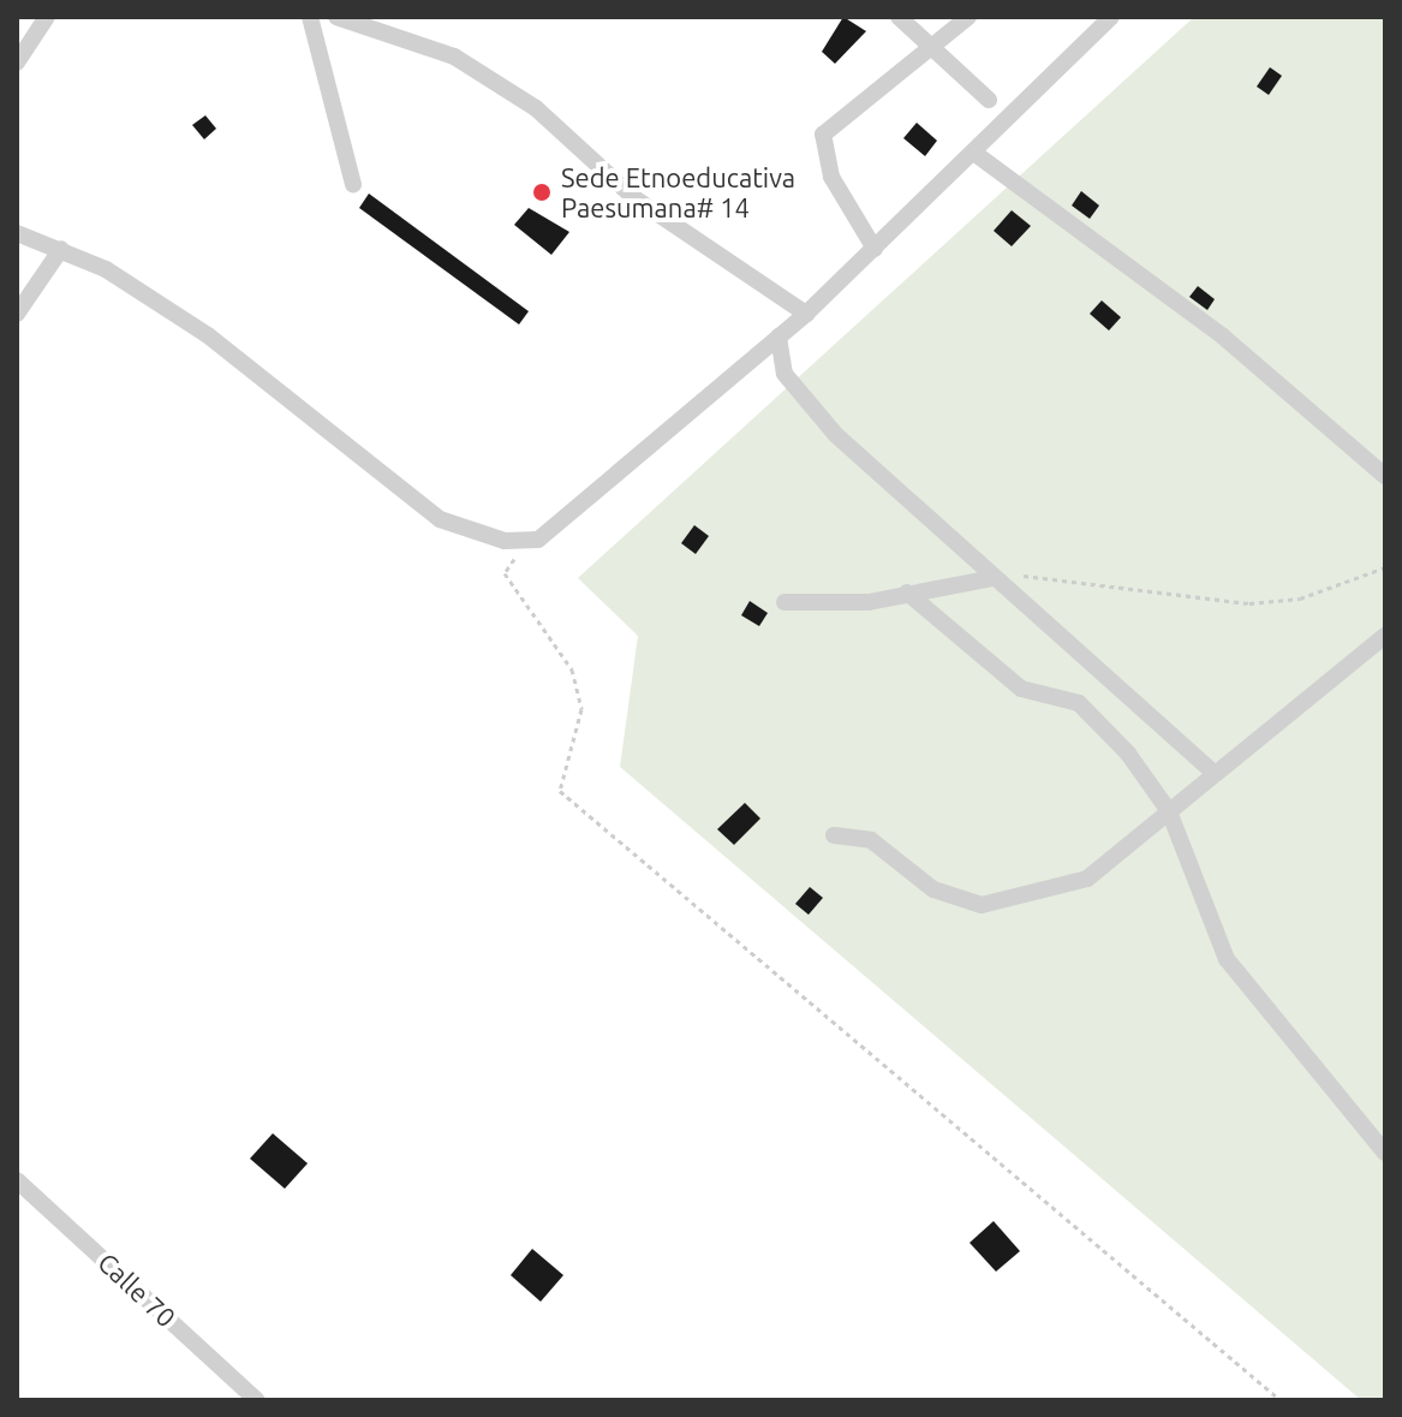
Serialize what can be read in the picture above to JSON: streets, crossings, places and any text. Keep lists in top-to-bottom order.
{
  "streets": {
    "street": ["Calle 70"]
  },
  "places": ["Sede Etnoeducativa Paesumana# 14"]
}
